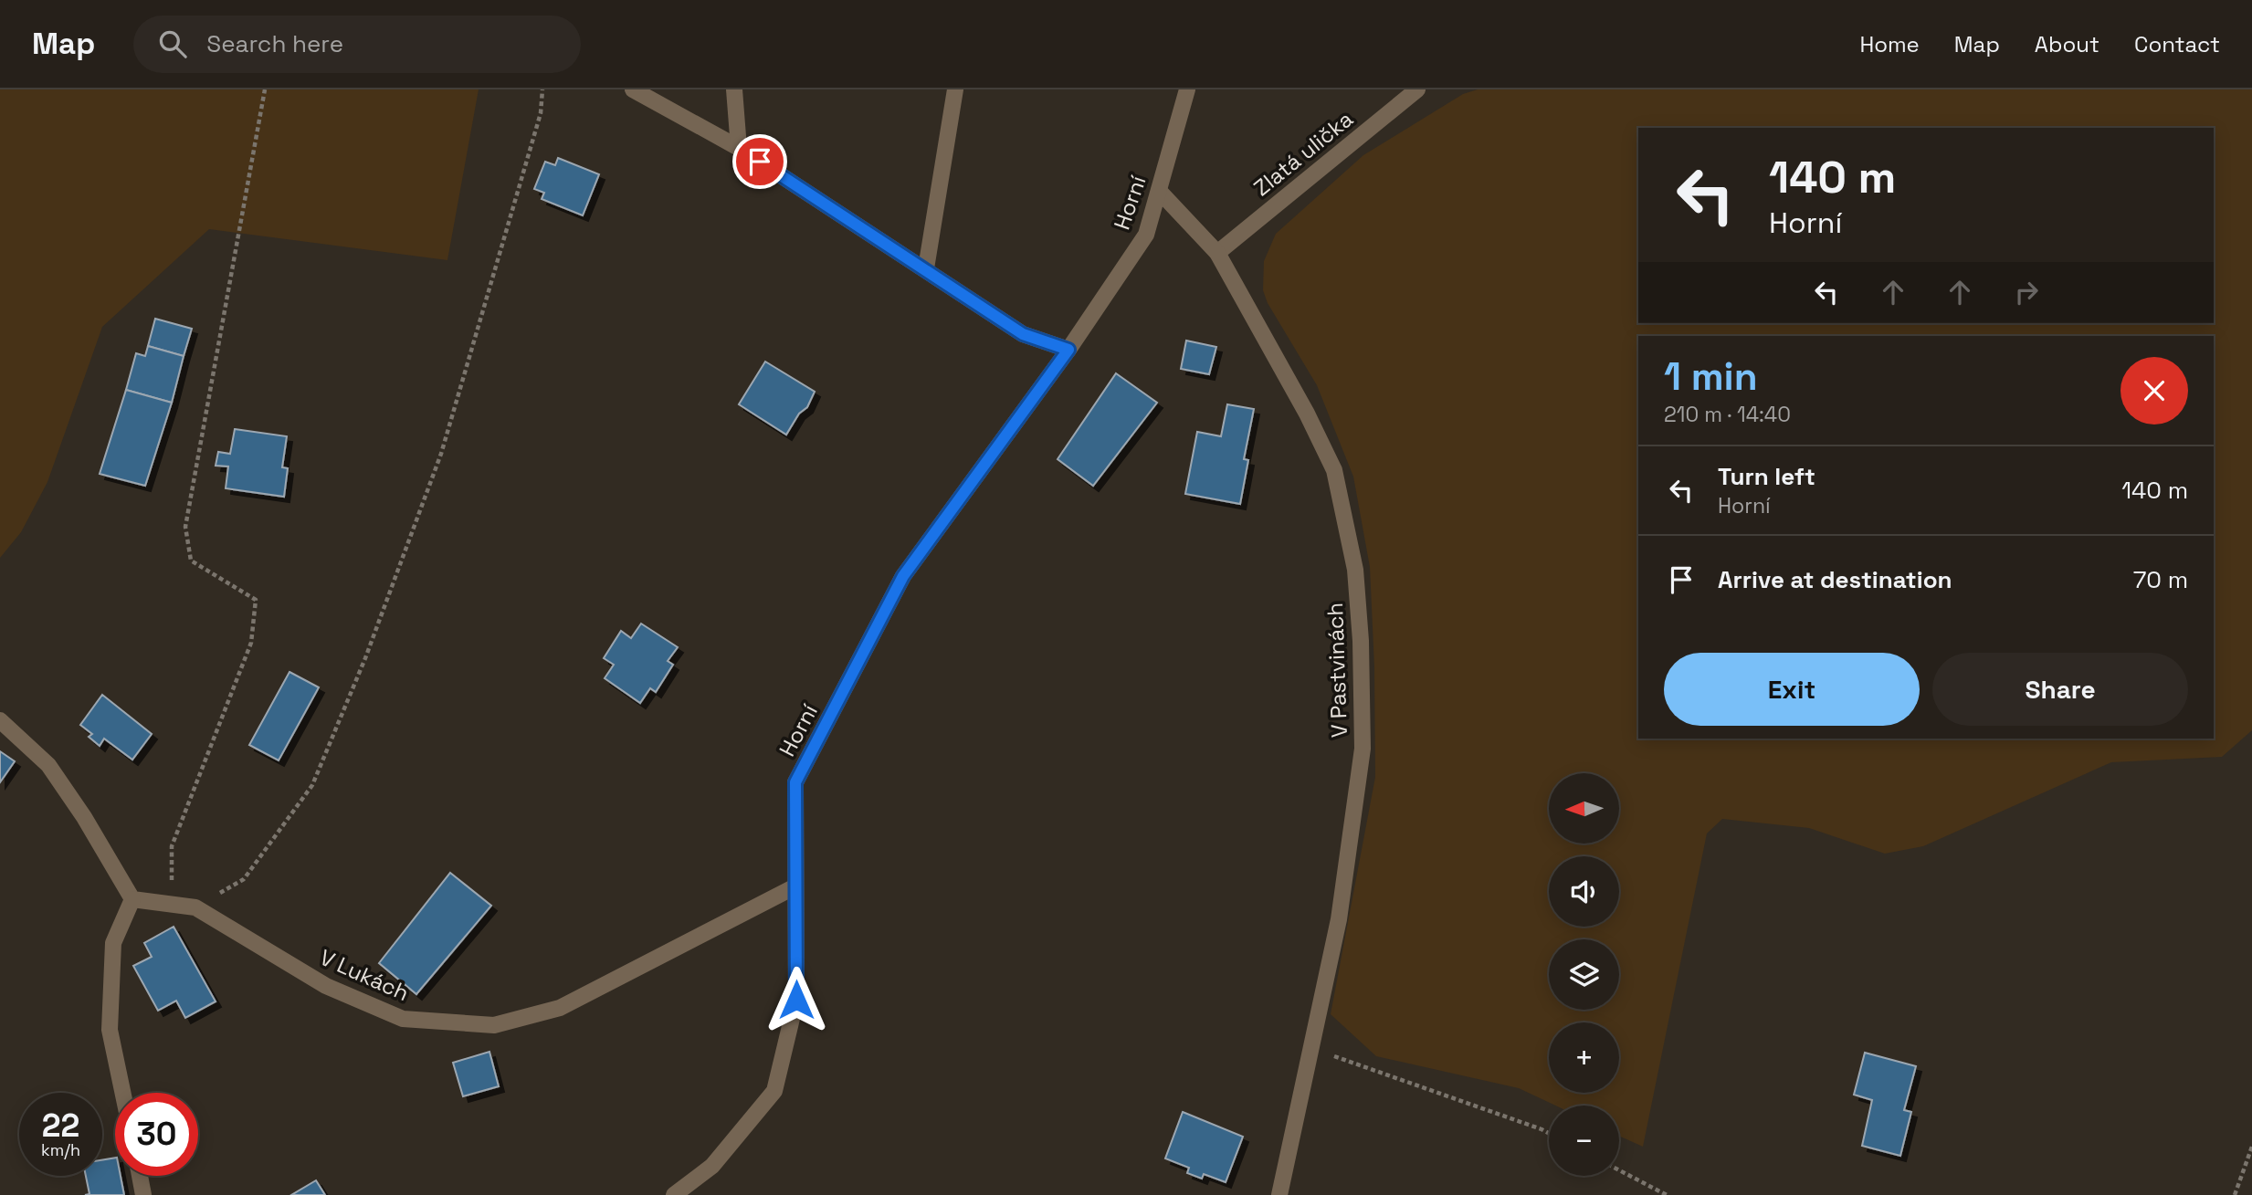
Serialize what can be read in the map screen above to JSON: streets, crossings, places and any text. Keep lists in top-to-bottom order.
{
  "streets": {
    "street": [
      "Zlatá ulička",
      "Horní",
      "V Pastvinách",
      "V Lukách"
    ]
  },
  "crossings": [
    ["Zlatá ulička", "V Pastvinách"],
    ["Horní", "V Pastvinách"],
    ["Horní", "V Lukách"]
  ],
  "north": "left",
  "page": {
    "header": "Map",
    "search": "Search here",
    "nav": [
      "Home",
      "Map",
      "About",
      "Contact"
    ],
    "turn": ["140 m", "Horní"],
    "heading": ["1 min", "210 m · 14:40"],
    "list": [
      {
        "name": "Turn left",
        "note": "Horní",
        "value": "140 m"
      },
      {
        "name": "Arrive at destination",
        "value": "70 m"
      }
    ],
    "buttons": ["Exit", "Share"],
    "map_buttons": ["+", "−"],
    "speed": "22 km/h",
    "limit": "30"
  }
}
